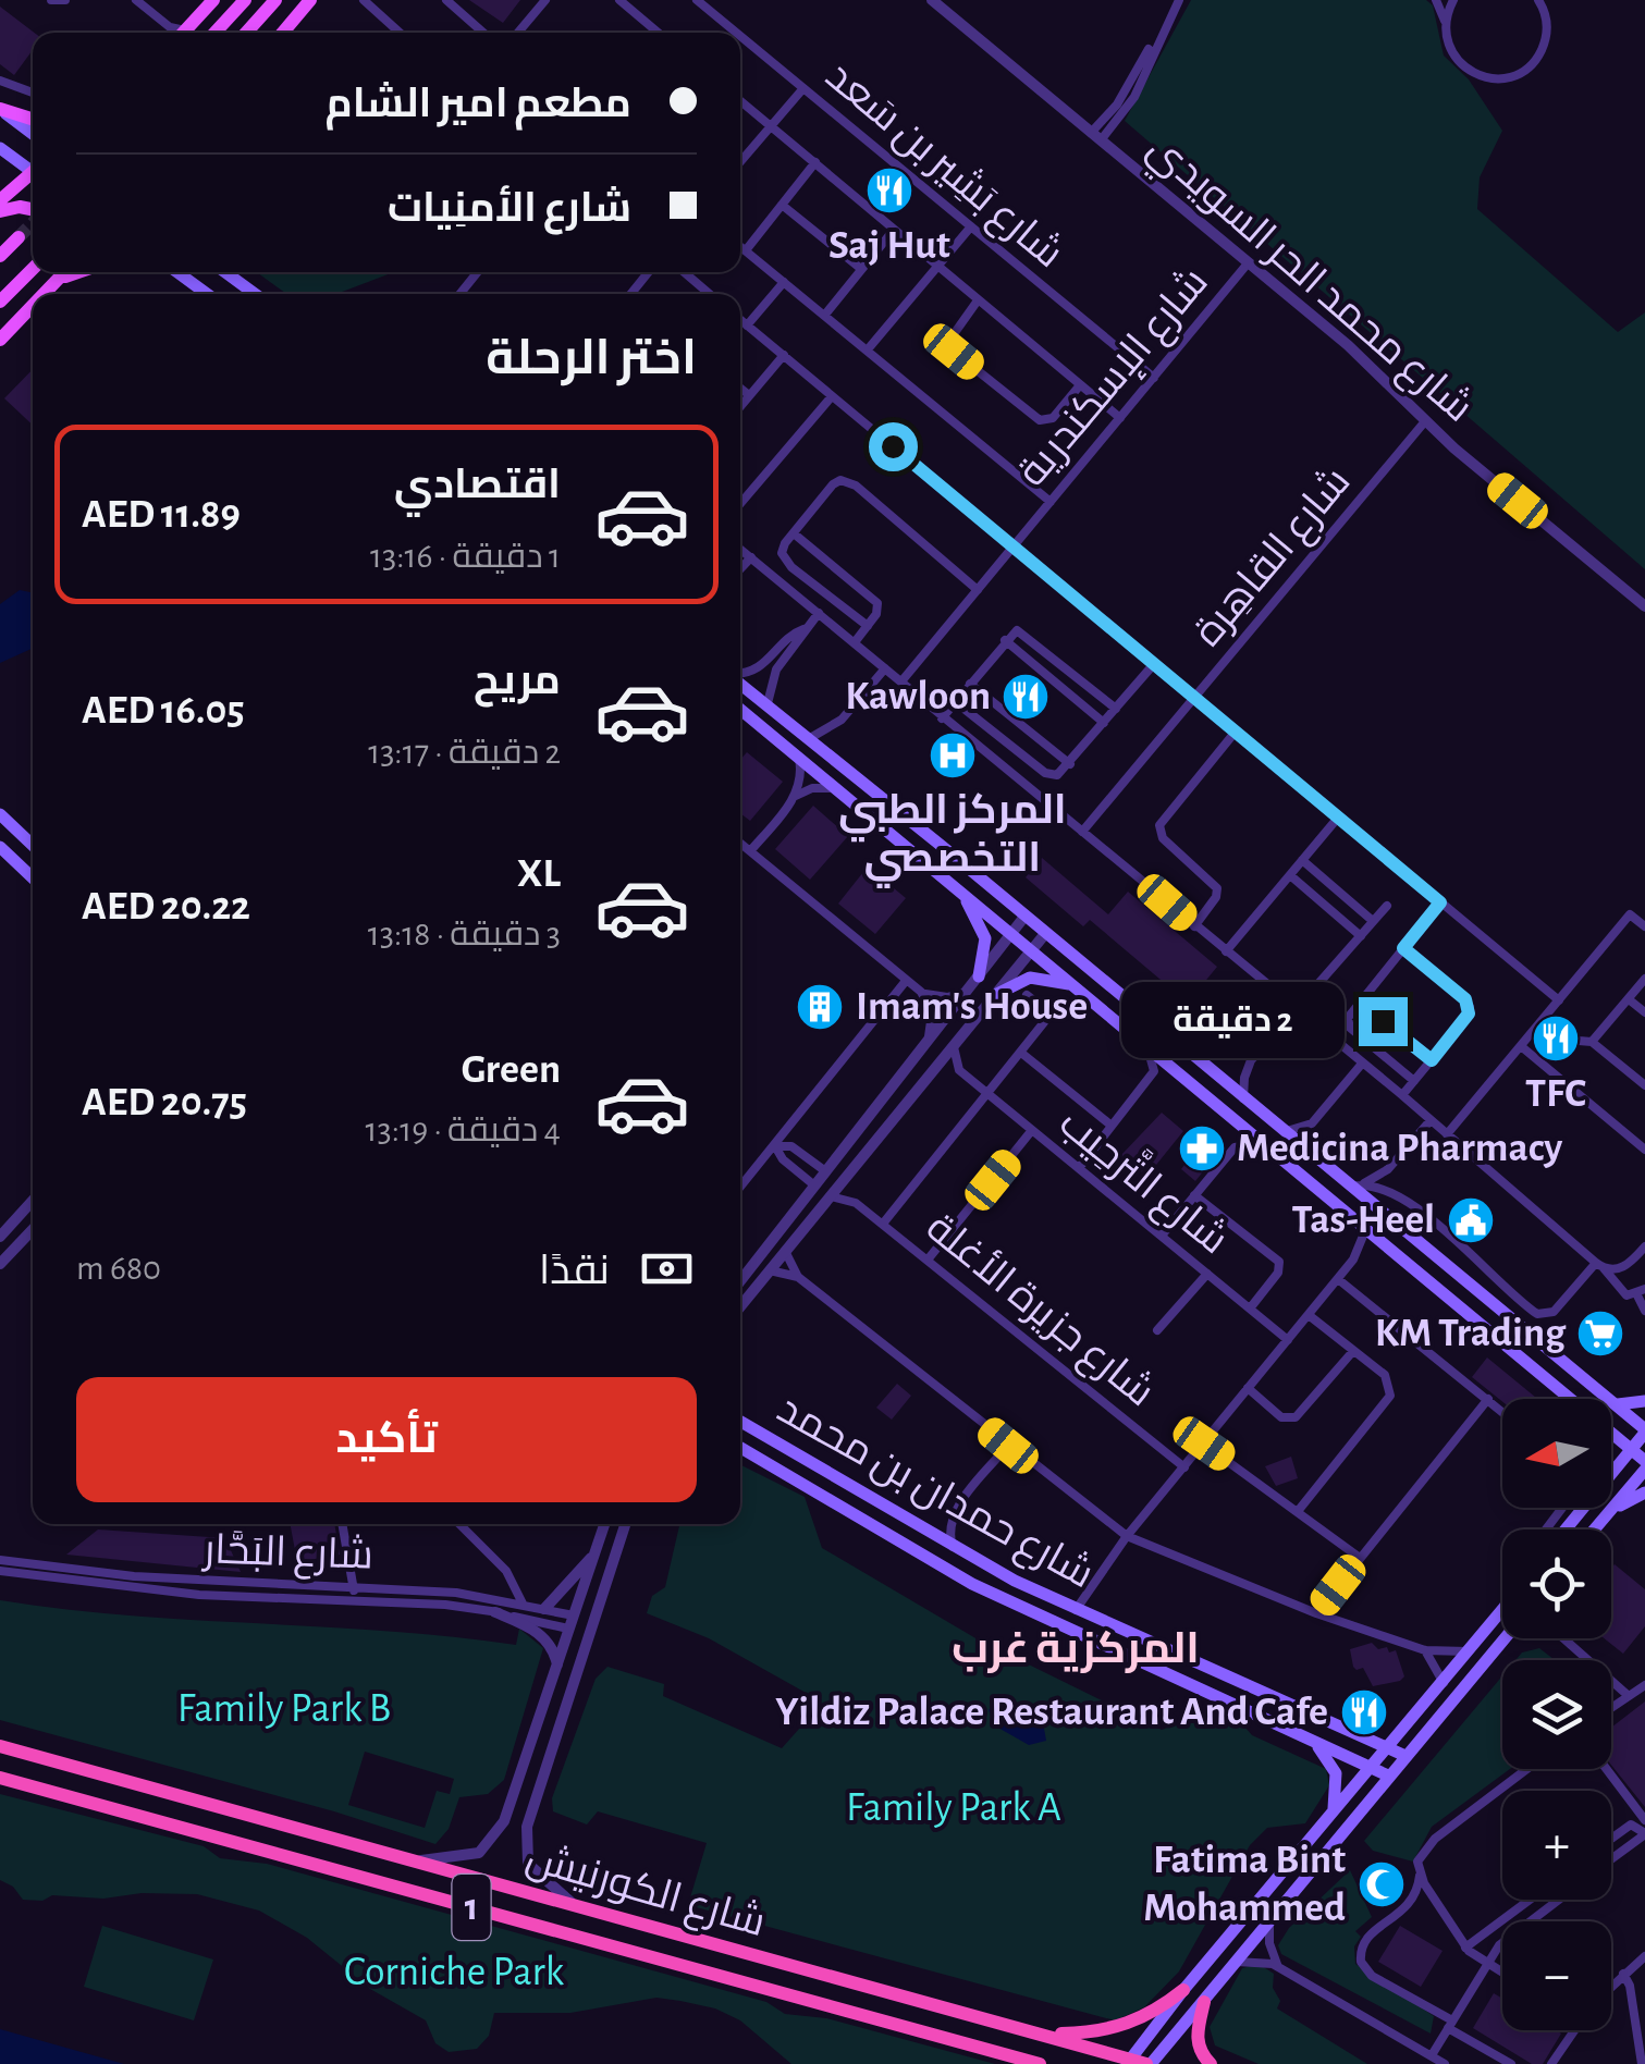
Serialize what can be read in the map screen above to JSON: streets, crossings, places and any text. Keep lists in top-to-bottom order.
{
  "streets": {
    "highway": ["شارع الكورنيش", "1"],
    "main road": ["شارع حمدان بن محمد"],
    "street": [
      "شارع بَشِير بن سَعد",
      "شارع محمد الحر السويدي",
      "شارع الإسكندرية",
      "شارع القاهِرة",
      "شارع التَّرحِيب",
      "شارع جزيرة الأغلة",
      "شارع البَحَّار"
    ]
  },
  "crossings": [
    ["شارع بَشِير بن سَعد", "شارع الإسكندرية"],
    ["شارع محمد الحر السويدي", "شارع الإسكندرية"],
    ["شارع محمد الحر السويدي", "شارع القاهِرة"]
  ],
  "districts": ["المركزية غرب"],
  "parks": ["Family Park B", "Family Park A", "Corniche Park"],
  "places": {
    "restaurant": [
      "Saj Hut",
      "Kawloon",
      "TFC",
      "Yildiz Palace Restaurant And Cafe"
    ],
    "hospital": ["المركز الطبي التخصصي"],
    "building": ["Imam's House"],
    "pharmacy": ["Medicina Pharmacy"],
    "public building": ["Tas-Heel"],
    "supermarket": ["KM Trading"],
    "mosque": ["Fatima Bint Mohammed"]
  },
  "north": "left",
  "page": {
    "banner": ["مطعم امير الشام", "شارع الأمنِيات"],
    "heading": "اختر الرحلة",
    "list": [
      {
        "name": "اقتصادي",
        "note": "1 دقيقة · 13:16",
        "value": "AED 11.89"
      },
      {
        "name": "مريح",
        "note": "2 دقيقة · 13:17",
        "value": "AED 16.05"
      },
      {
        "name": "XL",
        "note": "3 دقيقة · 13:18",
        "value": "AED 20.22"
      },
      {
        "name": "Green",
        "note": "4 دقيقة · 13:19",
        "value": "AED 20.75"
      }
    ],
    "bubble": "2 دقيقة",
    "pay": ["نقدًا", "680 m"],
    "buttons": "تأكيد",
    "map_buttons": ["+", "−"]
  }
}
